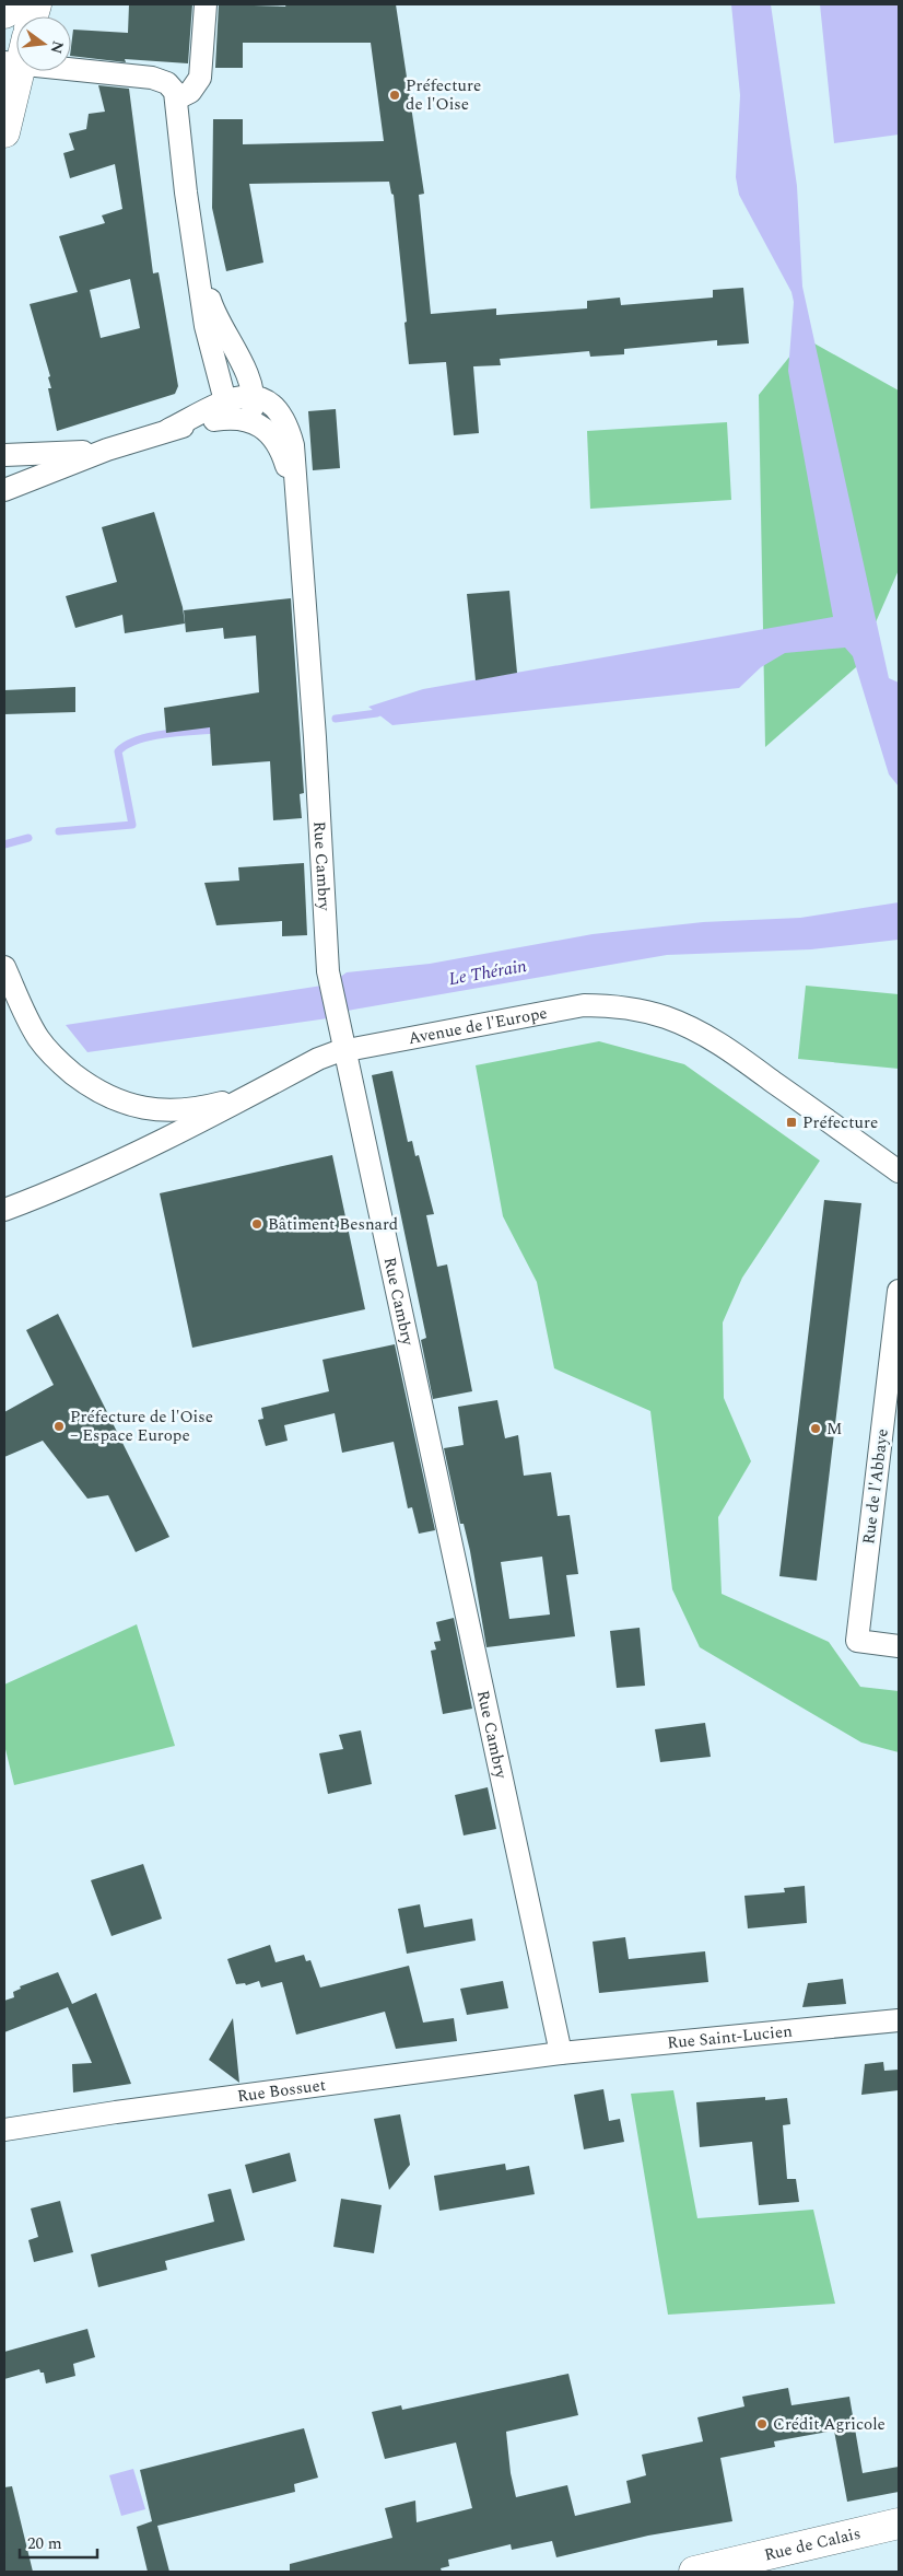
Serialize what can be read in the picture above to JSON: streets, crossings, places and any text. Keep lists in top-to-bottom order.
{
  "streets": {
    "main road": ["Rue de Calais"],
    "street": [
      "Rue Cambry",
      "Avenue de l'Europe",
      "Rue de l'Abbaye",
      "Rue Saint-Lucien",
      "Rue Bossuet"
    ]
  },
  "crossings": [
    ["Rue Cambry", "Avenue de l'Europe"],
    ["Rue Cambry", "Rue Saint-Lucien"],
    ["Rue Cambry", "Rue Bossuet"],
    ["Rue Saint-Lucien", "Rue Bossuet"]
  ],
  "water": ["Le Thérain"],
  "places": {
    "other": [
      "Préfecture de l'Oise",
      "Bâtiment Besnard",
      "Préfecture de l'Oise – Espace Europe",
      "M",
      "Crédit Agricole"
    ],
    "transit": ["Préfecture"]
  },
  "scale_bar": "20 m",
  "north": "right"
}
